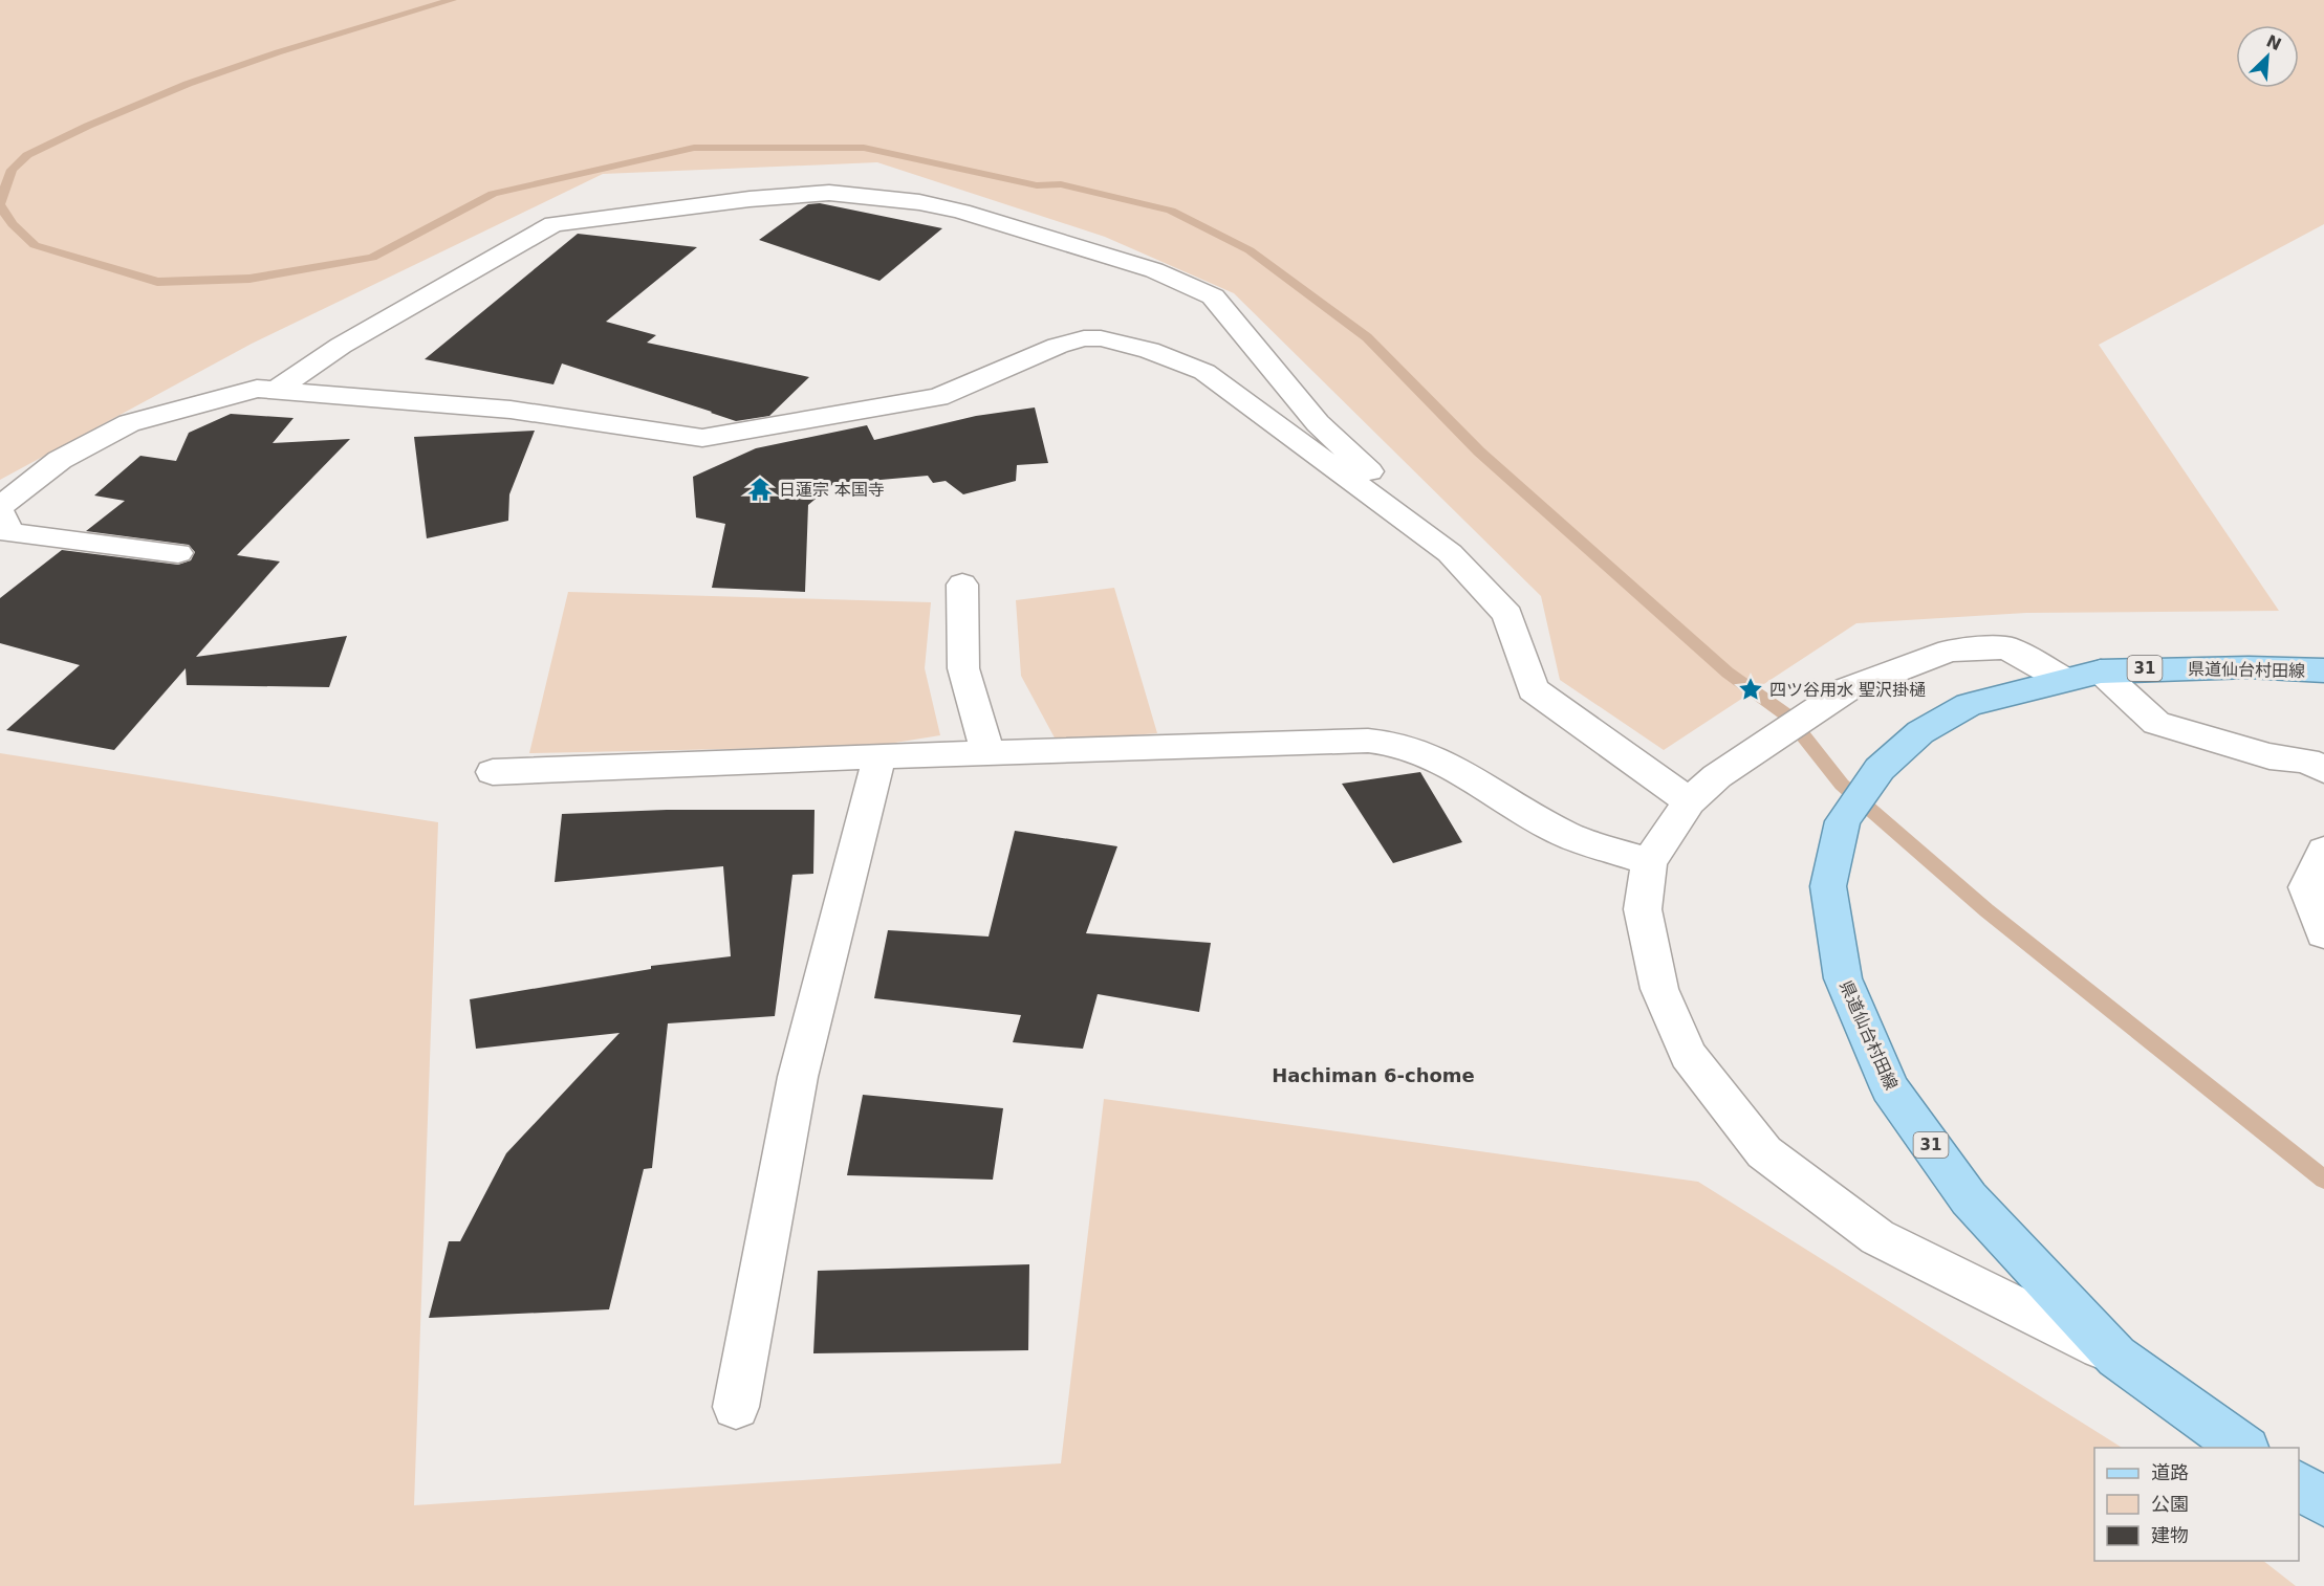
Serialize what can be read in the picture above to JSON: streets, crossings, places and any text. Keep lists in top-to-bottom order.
{
  "streets": {
    "main road": ["31", "県道仙台村田線"]
  },
  "districts": ["Hachiman 6-chome"],
  "places": {
    "temple": ["日蓮宗 本国寺"],
    "place": ["四ツ谷用水 聖沢掛樋"]
  },
  "legend": ["道路", "公園", "建物"],
  "north": "top right"
}
